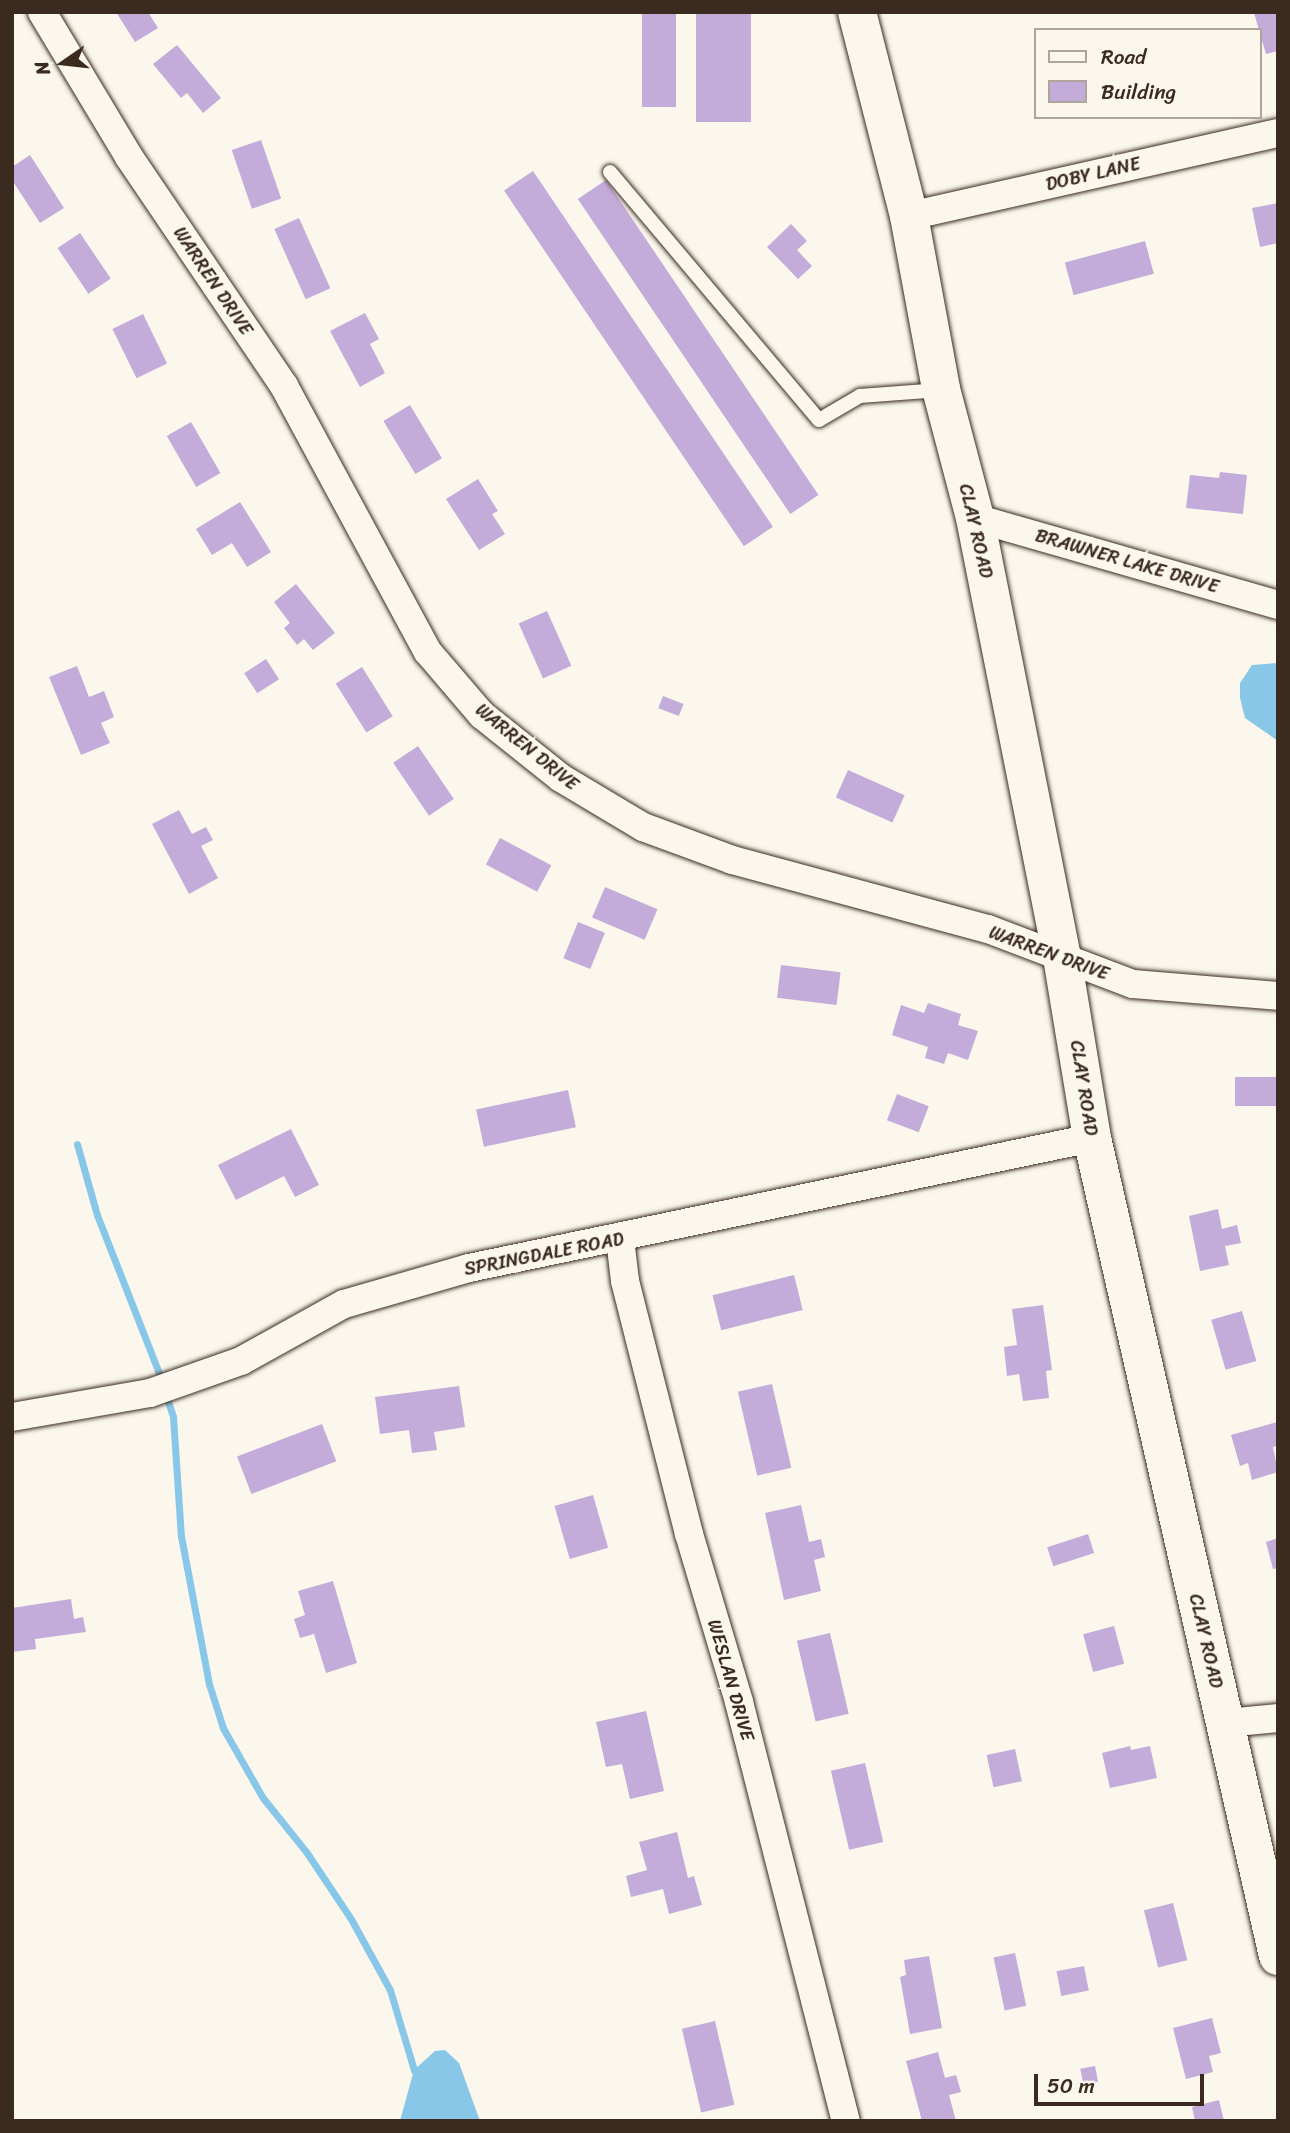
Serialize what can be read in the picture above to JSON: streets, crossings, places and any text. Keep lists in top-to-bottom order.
{
  "streets": {
    "street": [
      "DOBY LANE",
      "WARREN DRIVE",
      "CLAY ROAD",
      "BRAWNER LAKE DRIVE",
      "SPRINGDALE ROAD",
      "WESLAN DRIVE"
    ]
  },
  "crossings": [
    ["DOBY LANE", "CLAY ROAD"],
    ["WARREN DRIVE", "CLAY ROAD"],
    ["CLAY ROAD", "BRAWNER LAKE DRIVE"],
    ["CLAY ROAD", "SPRINGDALE ROAD"],
    ["SPRINGDALE ROAD", "WESLAN DRIVE"]
  ],
  "legend": ["Road", "Building"],
  "scale_bar": "50 m",
  "north": "left"
}
